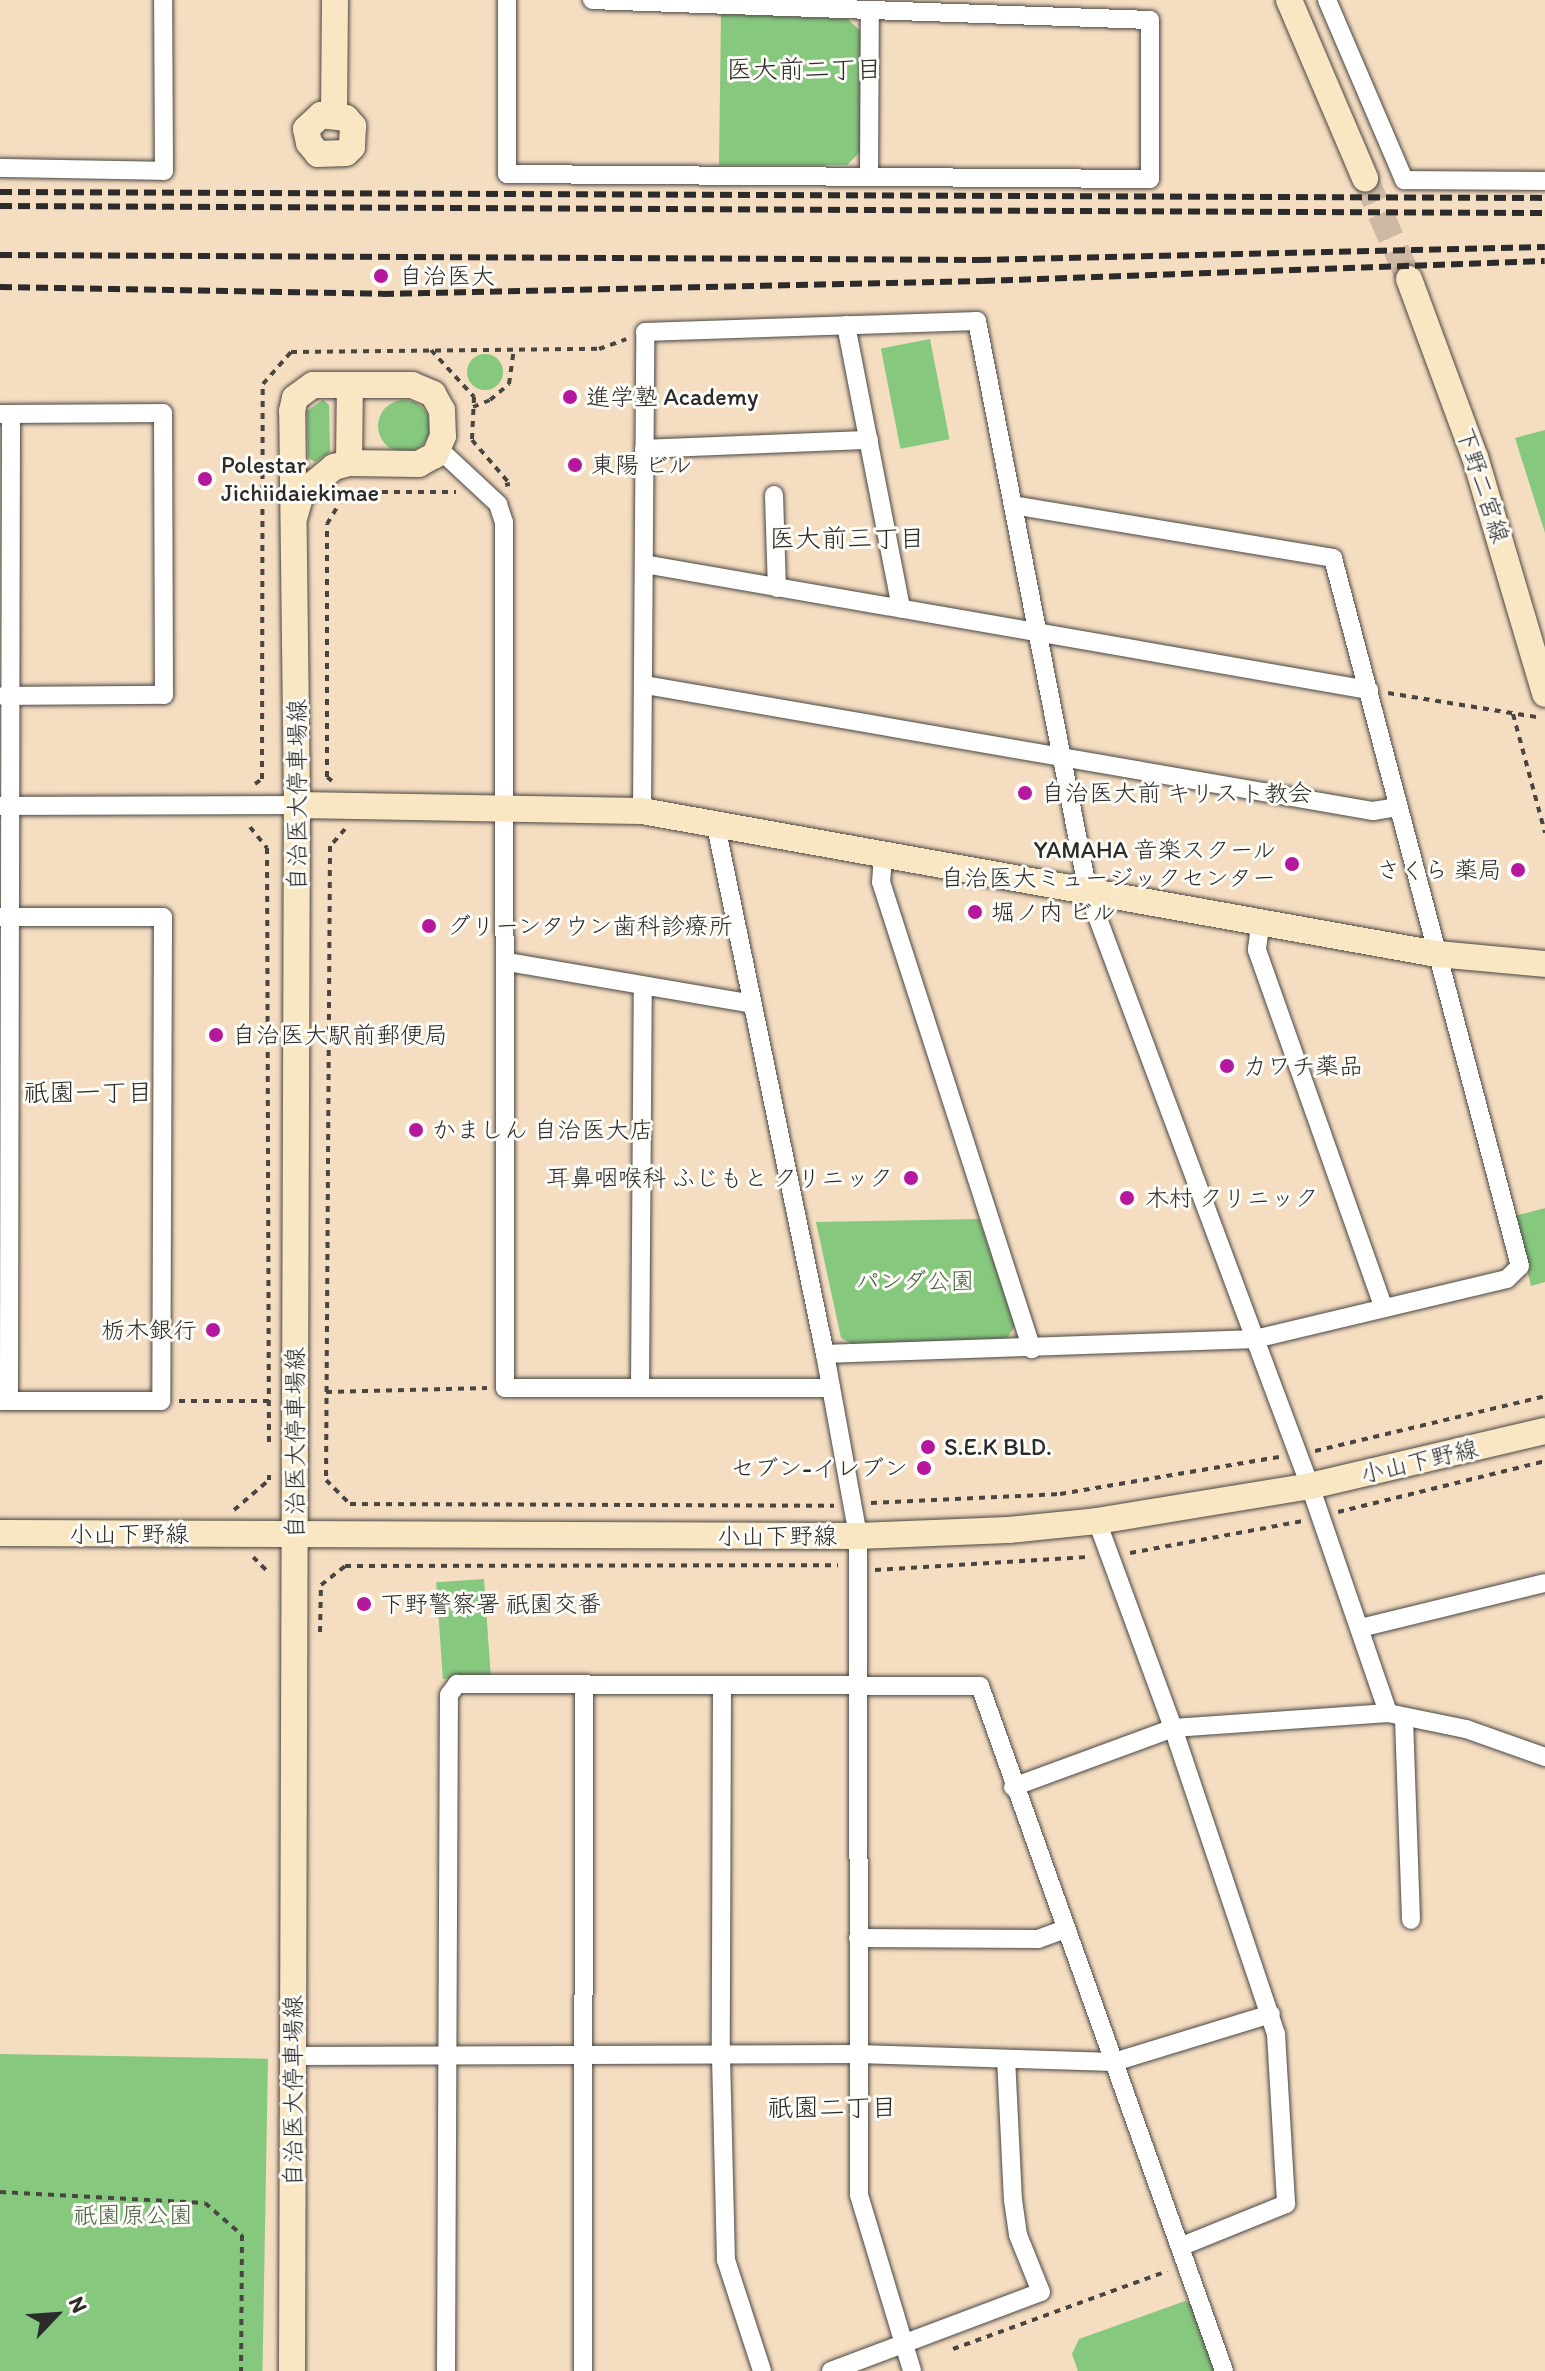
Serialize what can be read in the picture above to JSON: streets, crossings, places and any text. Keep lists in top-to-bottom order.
{
  "streets": {
    "main road": ["下野二宮線", "自治医大停車場線", "小山下野線"]
  },
  "crossings": [
    ["自治医大停車場線", "小山下野線"]
  ],
  "districts": [
    "医大前二丁目",
    "医大前三丁目",
    "祇園一丁目",
    "祇園二丁目"
  ],
  "parks": ["パンダ公園", "祇園原公園"],
  "places": [
    "自治医大",
    "進学塾 Academy",
    "東陽 ビル",
    "Polestar Jichiidaiekimae",
    "自治医大前 キリスト教会",
    "YAMAHA 音楽スクール 自治医大ミュージックセンター",
    "さくら 薬局",
    "堀ノ内 ビル",
    "グリーンタウン歯科診療所",
    "自治医大駅前郵便局",
    "カワチ薬品",
    "かましん 自治医大店",
    "耳鼻咽喉科 ふじもと クリニック",
    "木村 クリニック",
    "栃木銀行",
    "S.E.K BLD.",
    "セブン-イレブン",
    "下野警察署 祇園交番"
  ],
  "north": "top right"
}
